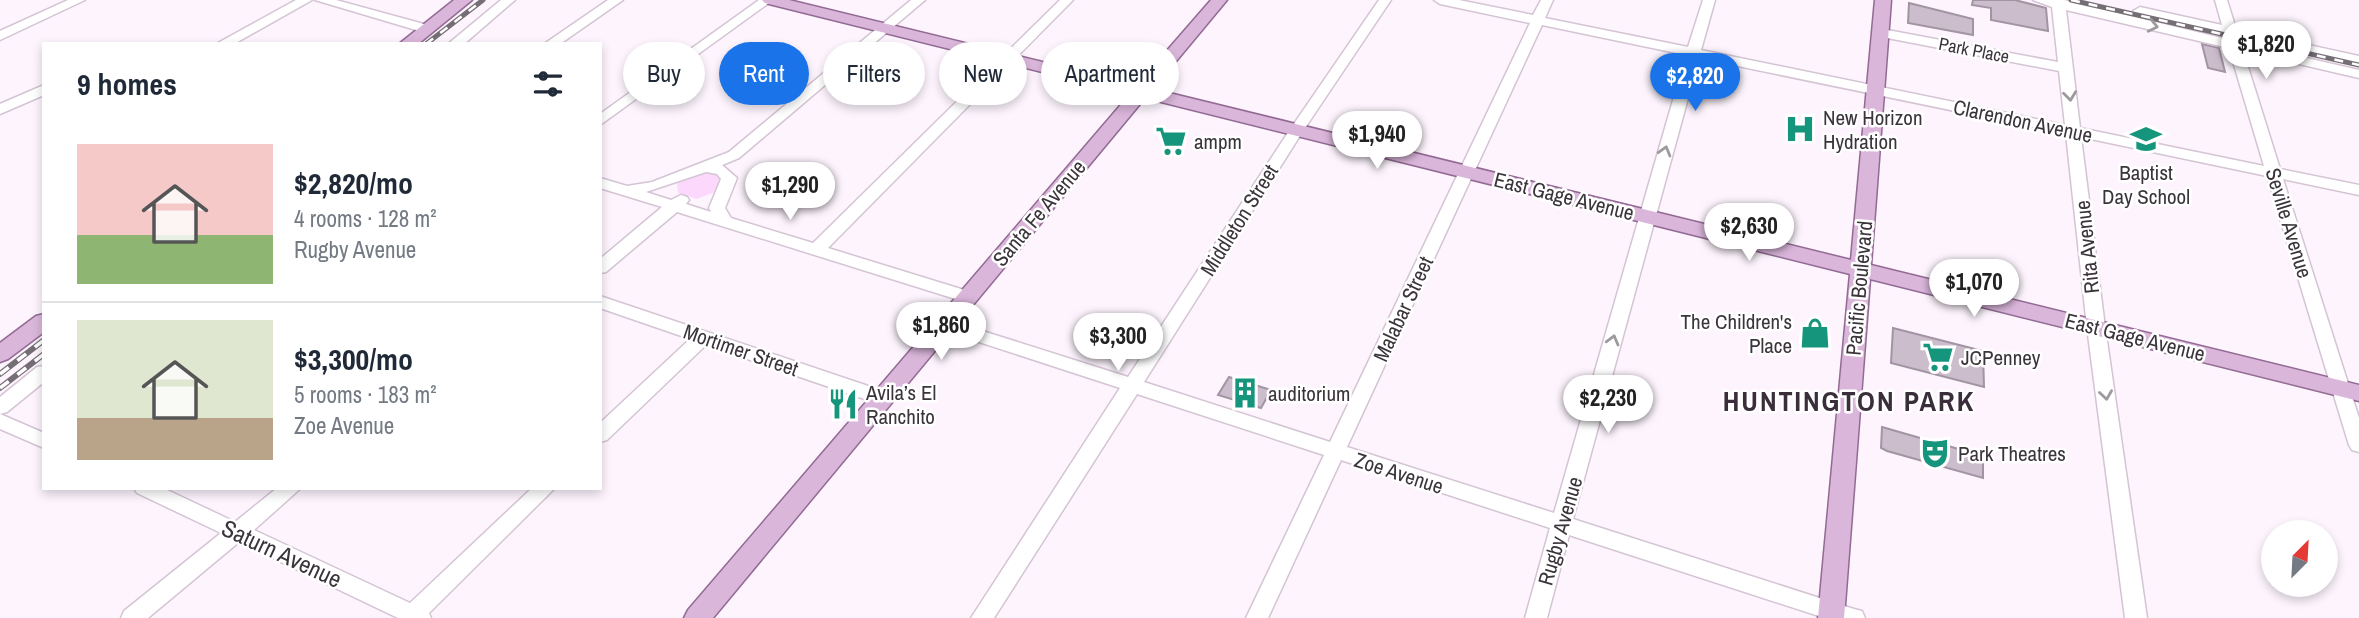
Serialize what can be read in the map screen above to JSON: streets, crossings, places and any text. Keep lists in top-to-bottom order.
{
  "streets": {
    "main road": ["East Gage Avenue", "Santa Fe Avenue", "Pacific Boulevard"],
    "street": [
      "Park Place",
      "Clarendon Avenue",
      "Middleton Street",
      "Seville Avenue",
      "Rita Avenue",
      "Malabar Street",
      "Mortimer Street",
      "Zoe Avenue",
      "Rugby Avenue",
      "Saturn Avenue"
    ]
  },
  "crossings": [
    ["Park Place", "Rita Avenue"],
    ["Park Place", "Pacific Boulevard"],
    ["Clarendon Avenue", "Seville Avenue"],
    ["Clarendon Avenue", "Rita Avenue"],
    ["Clarendon Avenue", "Pacific Boulevard"],
    ["Clarendon Avenue", "Malabar Street"],
    ["Clarendon Avenue", "Rugby Avenue"],
    ["East Gage Avenue", "Middleton Street"],
    ["East Gage Avenue", "Seville Avenue"],
    ["East Gage Avenue", "Rita Avenue"],
    ["East Gage Avenue", "Pacific Boulevard"],
    ["East Gage Avenue", "Malabar Street"],
    ["East Gage Avenue", "Rugby Avenue"],
    ["Santa Fe Avenue", "Mortimer Street"],
    ["Santa Fe Avenue", "Zoe Avenue"],
    ["Middleton Street", "Zoe Avenue"],
    ["Pacific Boulevard", "Zoe Avenue"],
    ["Malabar Street", "Zoe Avenue"],
    ["Zoe Avenue", "Rugby Avenue"]
  ],
  "one_way": ["Rita Avenue", "Rugby Avenue"],
  "districts": ["HUNTINGTON PARK"],
  "places": {
    "hospital": ["New Horizon Hydration"],
    "school or university": ["Baptist Day School"],
    "supermarket": ["ampm", "JCPenney"],
    "shop": ["The Children's Place"],
    "building": ["auditorium"],
    "restaurant": ["Avila’s El Ranchito"],
    "theatre": ["Park Theatres"]
  },
  "north": "top right",
  "page": {
    "price": [
      "$1,820",
      "$2,820",
      "$1,940",
      "$1,290",
      "$2,630",
      "$1,070",
      "$1,860",
      "$3,300",
      "$2,230"
    ],
    "chip": [
      "Buy",
      "Rent",
      "Filters",
      "New",
      "Apartment"
    ],
    "heading": "9 homes",
    "list": [
      {
        "name": "$2,820/mo",
        "note": "4 rooms · 128 m² · Rugby Avenue"
      },
      {
        "name": "$3,300/mo",
        "note": "5 rooms · 183 m² · Zoe Avenue"
      }
    ]
  }
}
